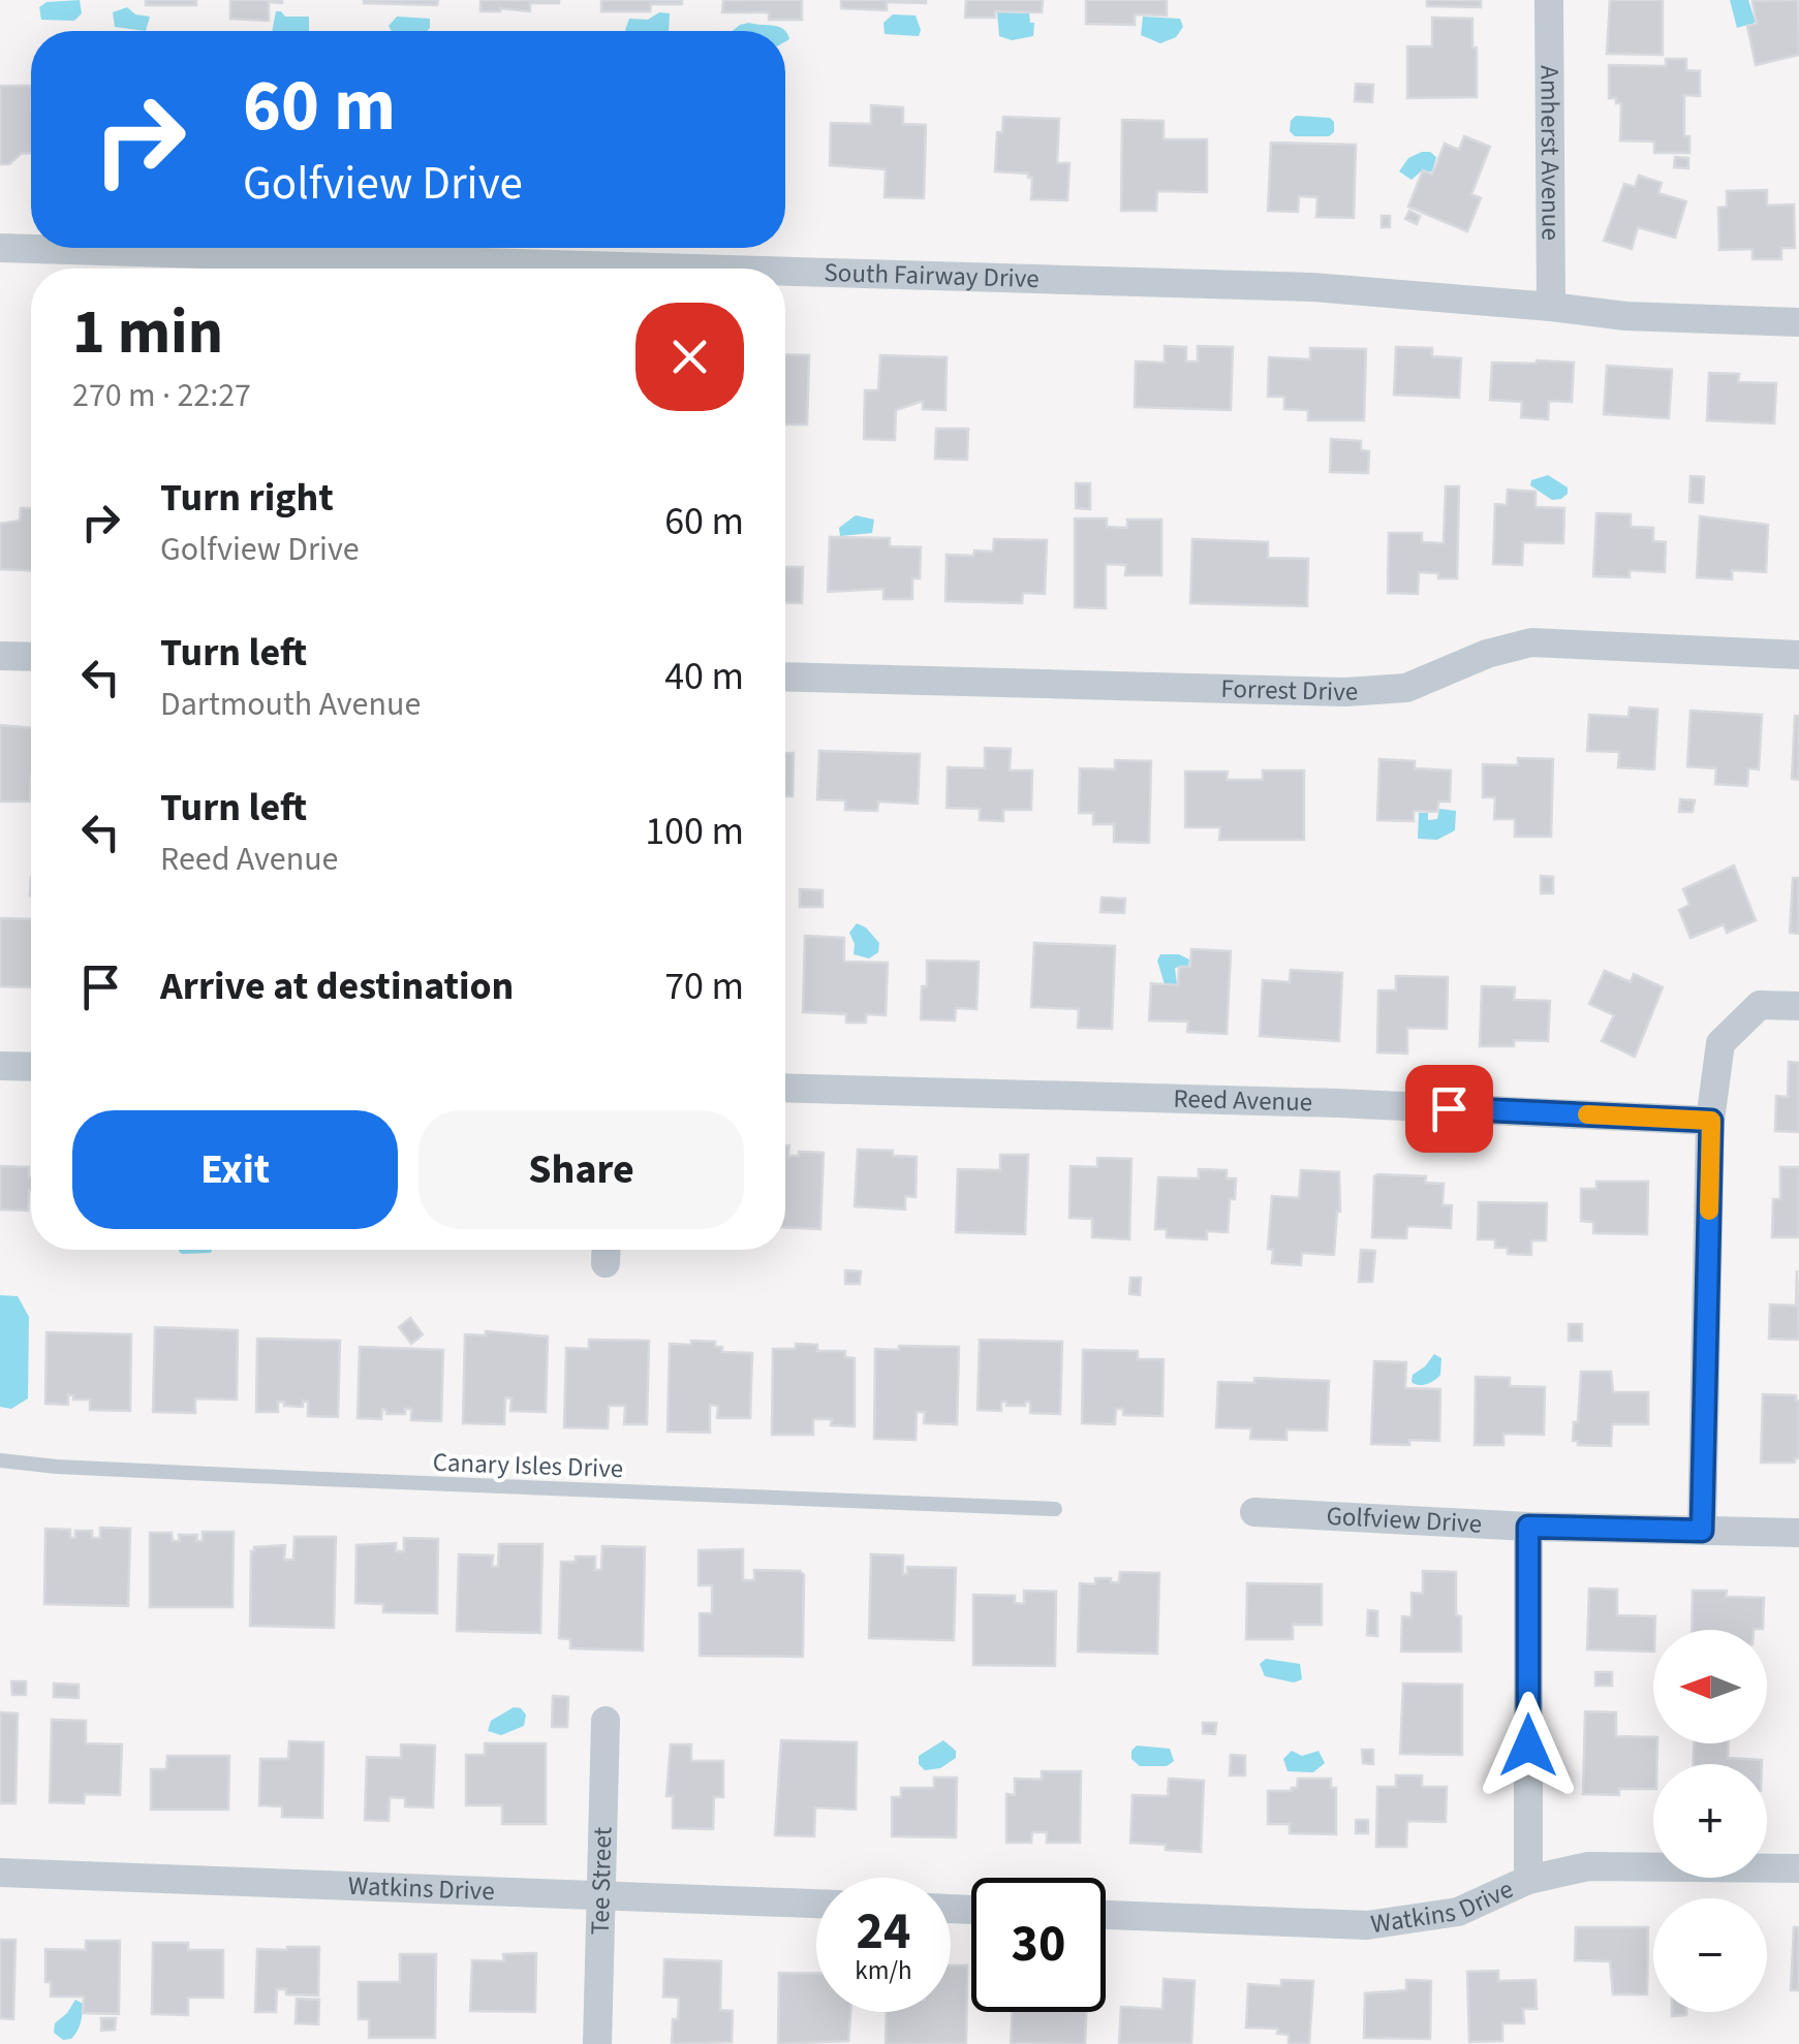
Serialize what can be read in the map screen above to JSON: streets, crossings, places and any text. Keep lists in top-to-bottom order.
{
  "streets": {
    "street": [
      "Amherst Avenue",
      "South Fairway Drive",
      "Forrest Drive",
      "Reed Avenue",
      "Golfview Drive",
      "Tee Street",
      "Watkins Drive"
    ],
    "lane": ["Canary Isles Drive"]
  },
  "crossings": [
    ["Amherst Avenue", "South Fairway Drive"],
    ["Tee Street", "Watkins Drive"]
  ],
  "north": "left",
  "page": {
    "turn": ["60 m", "Golfview Drive"],
    "heading": ["1 min", "270 m · 22:27"],
    "list": [
      {
        "name": "Turn right",
        "note": "Golfview Drive",
        "value": "60 m"
      },
      {
        "name": "Turn left",
        "note": "Dartmouth Avenue",
        "value": "40 m"
      },
      {
        "name": "Turn left",
        "note": "Reed Avenue",
        "value": "100 m"
      },
      {
        "name": "Arrive at destination",
        "value": "70 m"
      }
    ],
    "buttons": ["Exit", "Share"],
    "map_buttons": ["+", "−"],
    "speed": "24 km/h",
    "limit": "30"
  }
}
